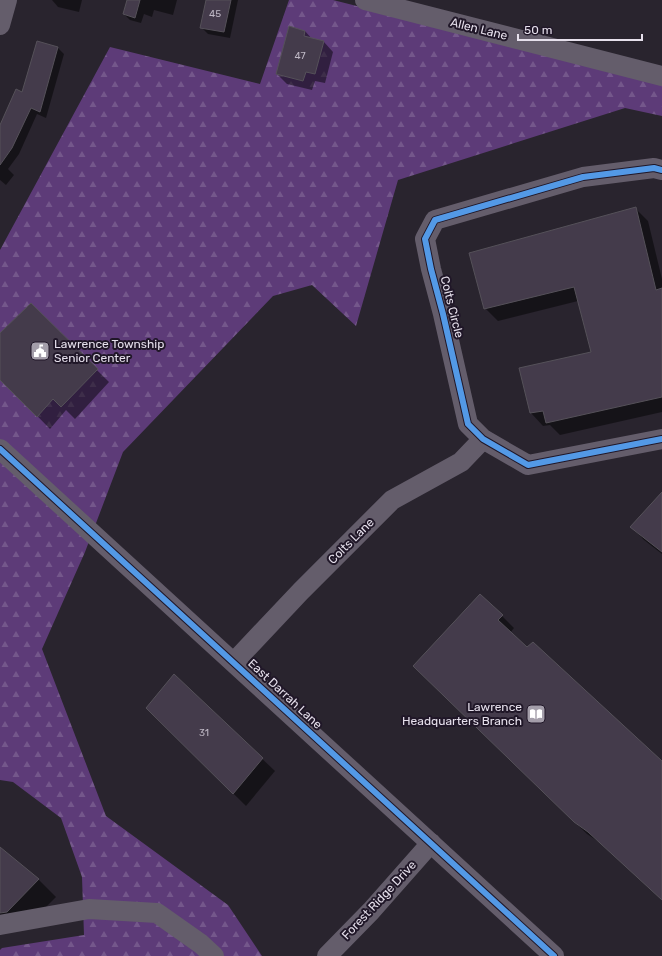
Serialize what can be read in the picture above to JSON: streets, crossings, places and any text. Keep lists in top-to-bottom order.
{
  "streets": {
    "street": [
      "Allen Lane",
      "Colts Circle",
      "Colts Lane",
      "East Darrah Lane",
      "Forest Ridge Drive"
    ]
  },
  "crossings": [
    ["Colts Circle", "Colts Lane"],
    ["Colts Lane", "East Darrah Lane"],
    ["East Darrah Lane", "Forest Ridge Drive"]
  ],
  "places": {
    "public building": ["Lawrence Township Senior Center"],
    "library": ["Lawrence Headquarters Branch"]
  },
  "house_numbers": ["45", "47", "31"],
  "scale_bar": "50 m"
}
